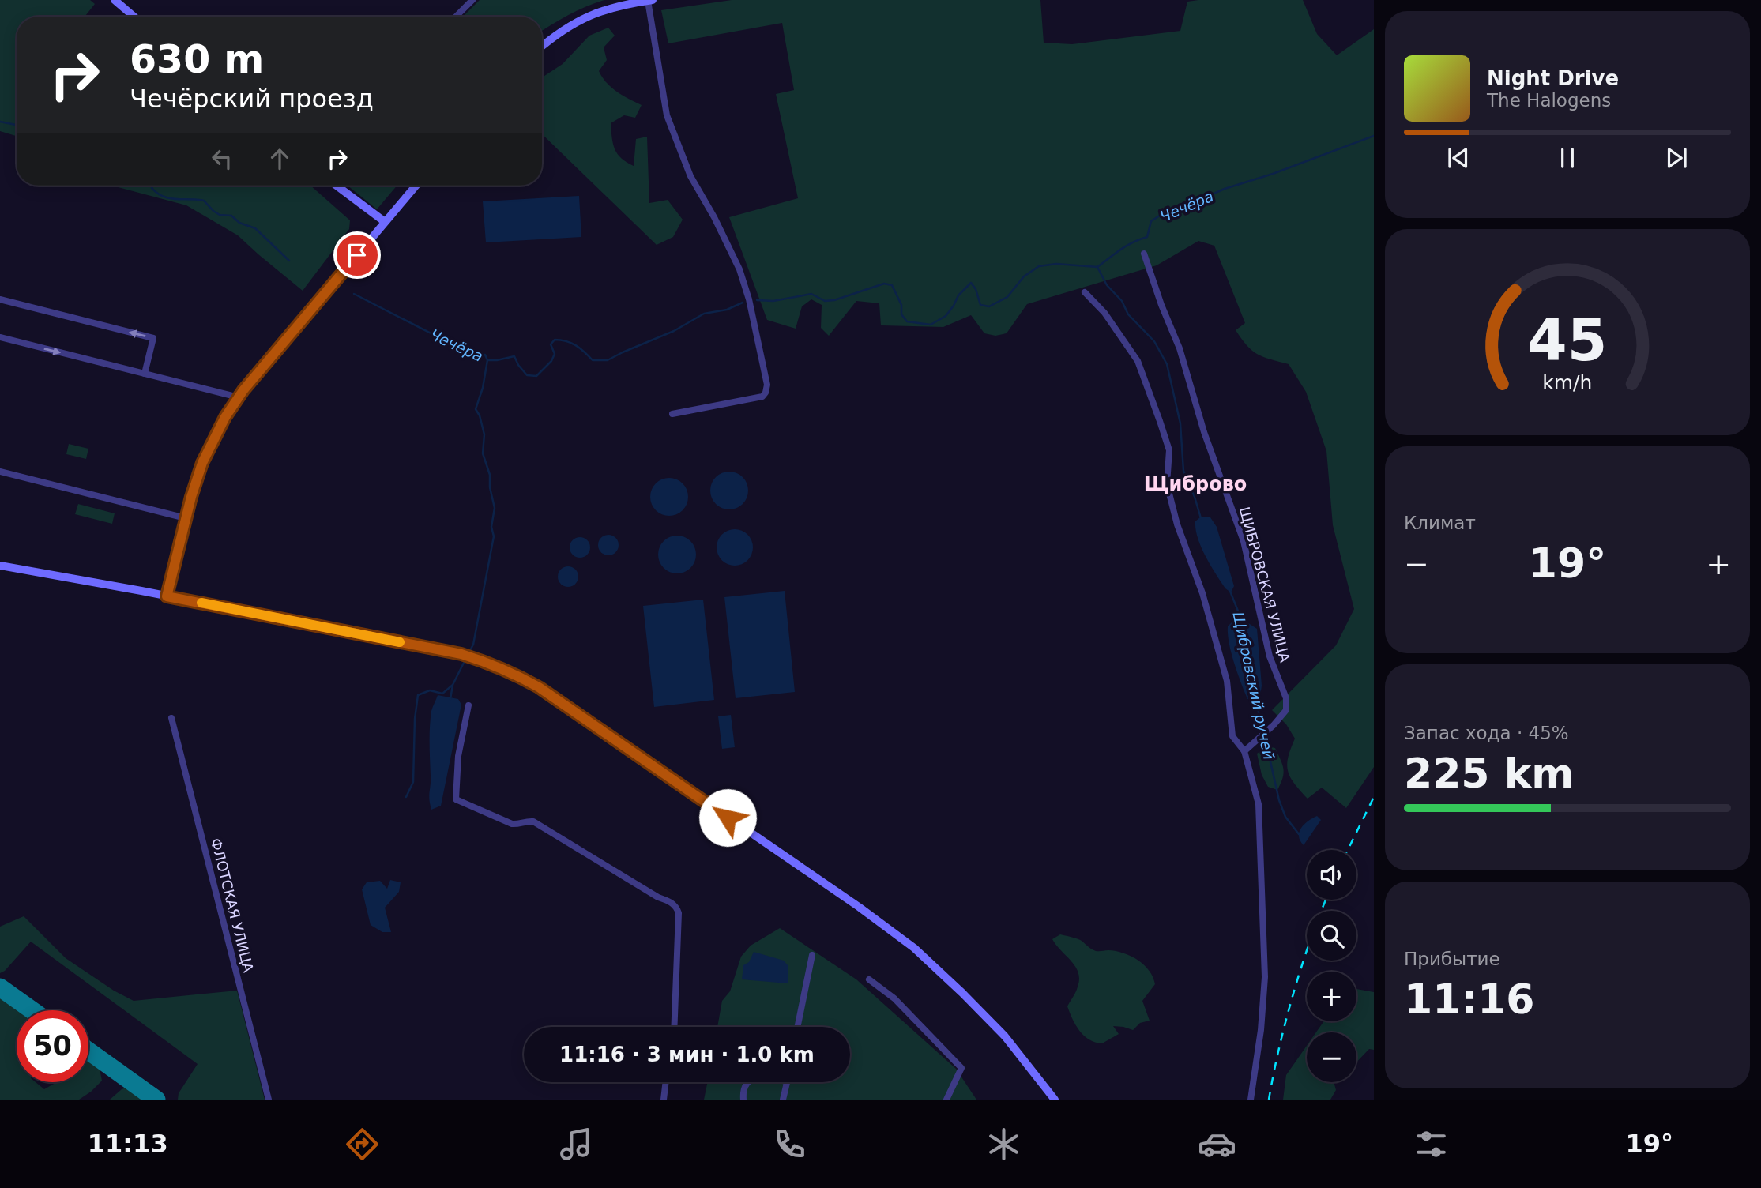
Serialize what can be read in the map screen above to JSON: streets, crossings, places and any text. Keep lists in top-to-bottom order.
{
  "streets": {
    "street": ["ЩИБРОВСКАЯ УЛИЦА", "ФЛОТСКАЯ УЛИЦА"]
  },
  "districts": ["Щиброво"],
  "water": ["Чечёра", "Щибровский ручей"],
  "page": {
    "turn": ["630 m", "Чечёрский проезд"],
    "song": ["Night Drive", "The Halogens"],
    "tile": [
      "Климат",
      ["Запас хода · 45%", "225 km"],
      ["Прибытие", "11:16"]
    ],
    "heat": ["−", "19°", "+"],
    "map_buttons": ["+", "−"],
    "limit": "50",
    "trip": "11:16 · 3 мин · 1.0 km",
    "tabs": ["11:13", "19°"],
    "gauge": ["45", "km/h"]
  }
}
